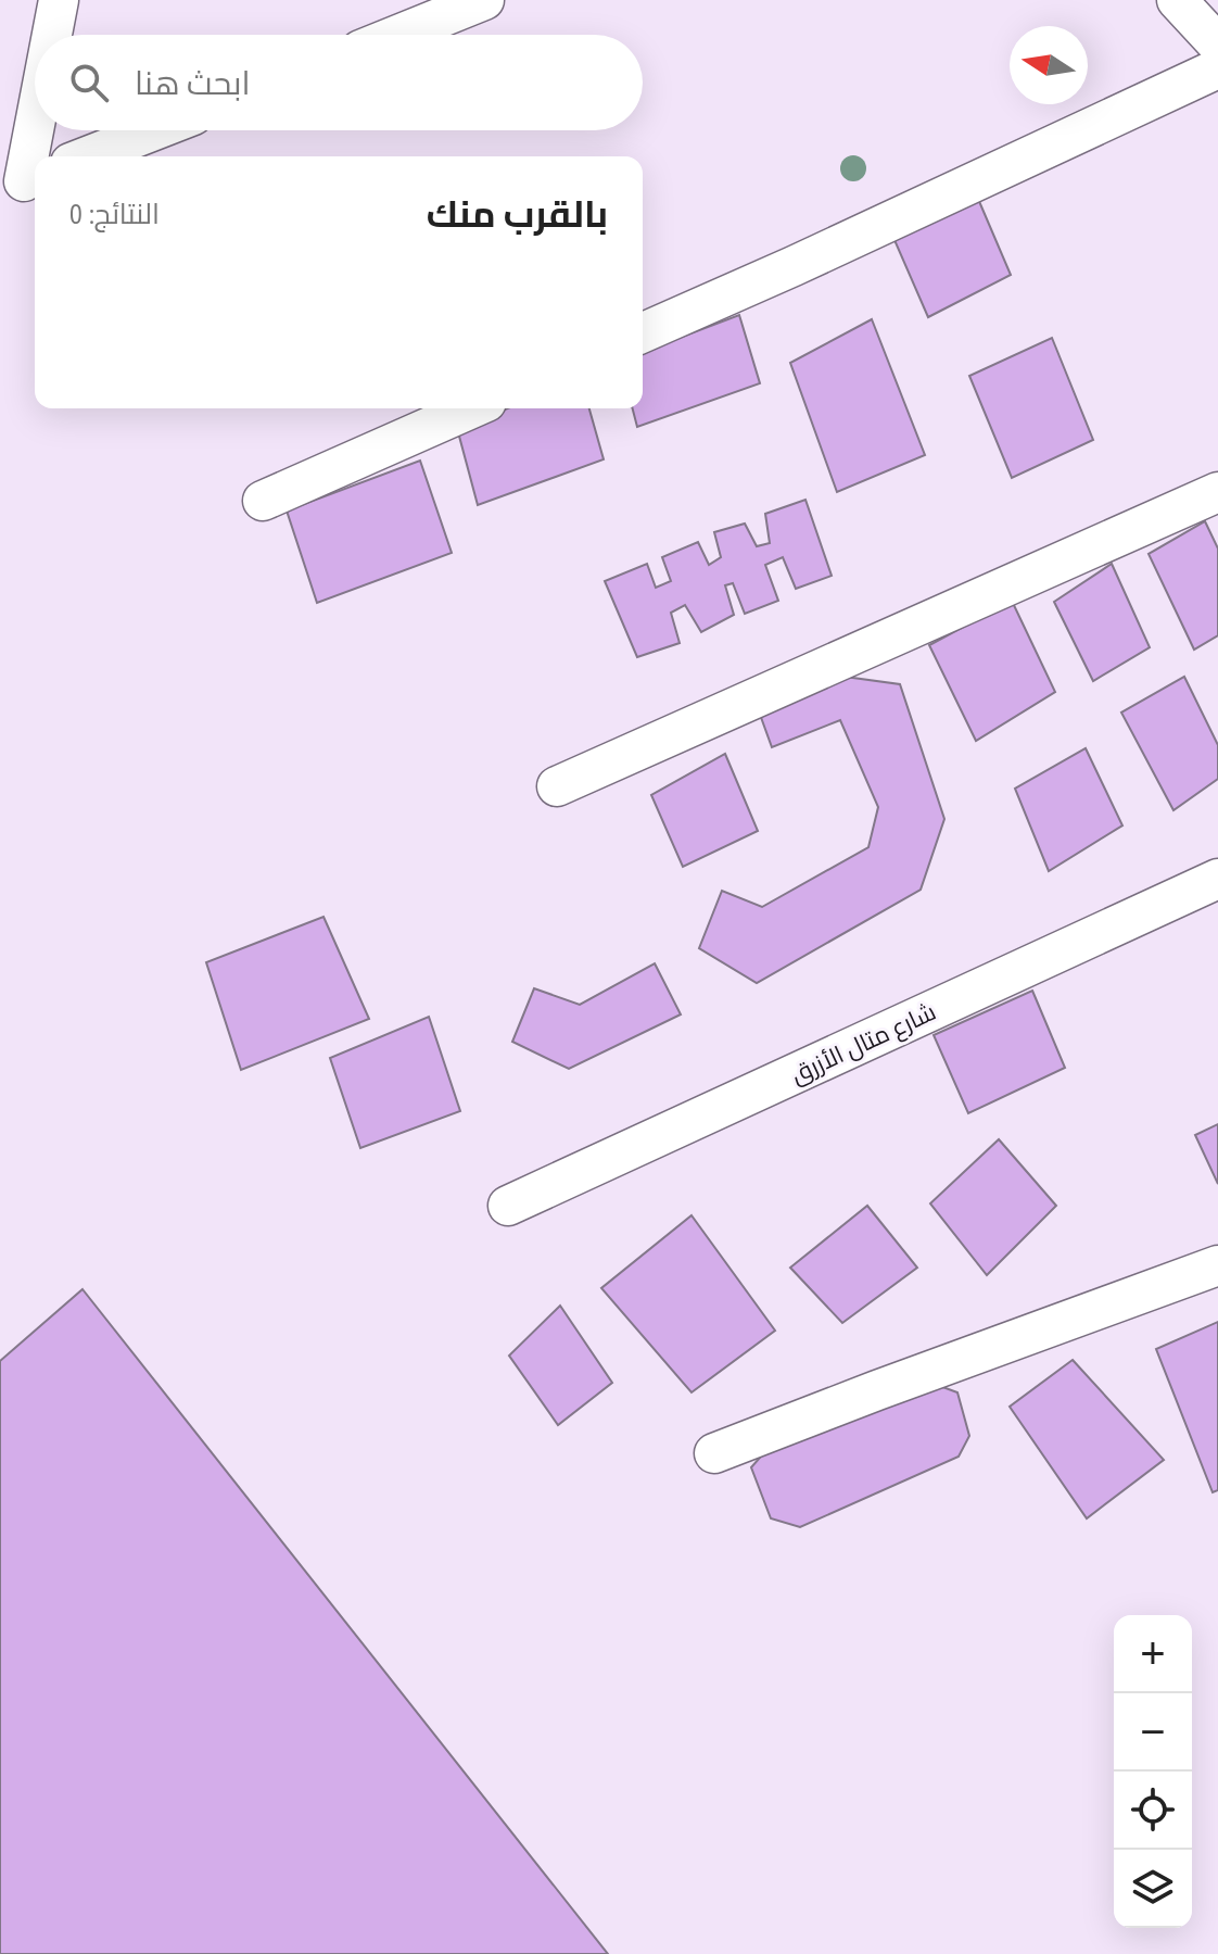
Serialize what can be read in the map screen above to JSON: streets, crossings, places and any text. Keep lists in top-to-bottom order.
{
  "streets": {
    "street": ["شارع متال الأزرق"]
  },
  "north": "left",
  "page": {
    "search": "ابحث هنا",
    "heading": ["بالقرب منك", "النتائج: 0"],
    "map_buttons": ["+", "−"]
  }
}
